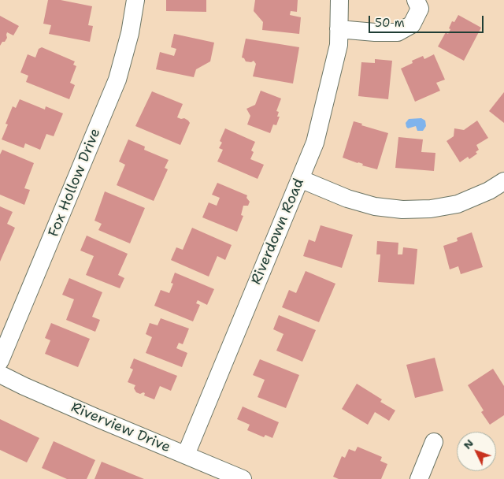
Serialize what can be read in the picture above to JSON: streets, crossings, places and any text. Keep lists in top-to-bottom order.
{
  "streets": {
    "street": ["Fox Hollow Drive", "Riverdown Road", "Riverview Drive"]
  },
  "crossings": [
    ["Riverdown Road", "Riverview Drive"]
  ],
  "scale_bar": "50 m",
  "north": "top left"
}
